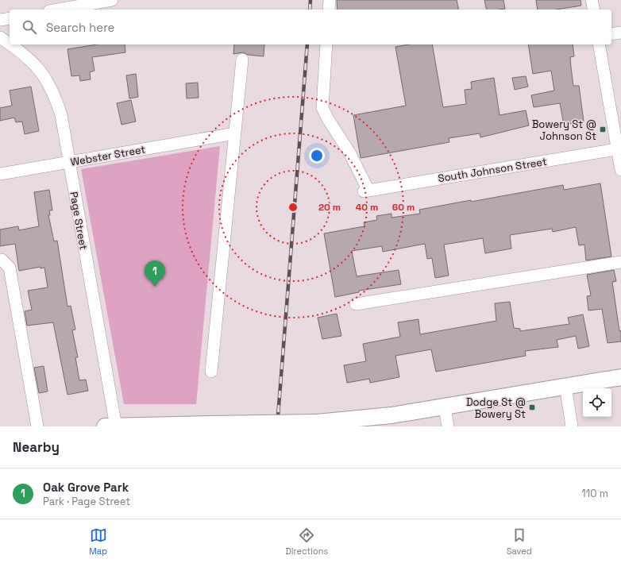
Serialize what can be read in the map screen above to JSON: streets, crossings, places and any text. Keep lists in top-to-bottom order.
{
  "streets": {
    "street": ["Webster Street", "South Johnson Street", "Page Street"]
  },
  "crossings": [
    ["Webster Street", "Page Street"]
  ],
  "places": {
    "transit": ["Bowery St @ Johnson St", "Dodge St @ Bowery St"]
  },
  "page": {
    "search": "Search here",
    "pins": "1",
    "heading": "Nearby",
    "list": [
      {
        "mark": "1",
        "name": "Oak Grove Park",
        "note": "Park · Page Street",
        "value": "110 m"
      }
    ],
    "nav": ["Map", "Directions", "Saved"]
  },
  "rings": ["20 m", "40 m", "60 m"]
}
